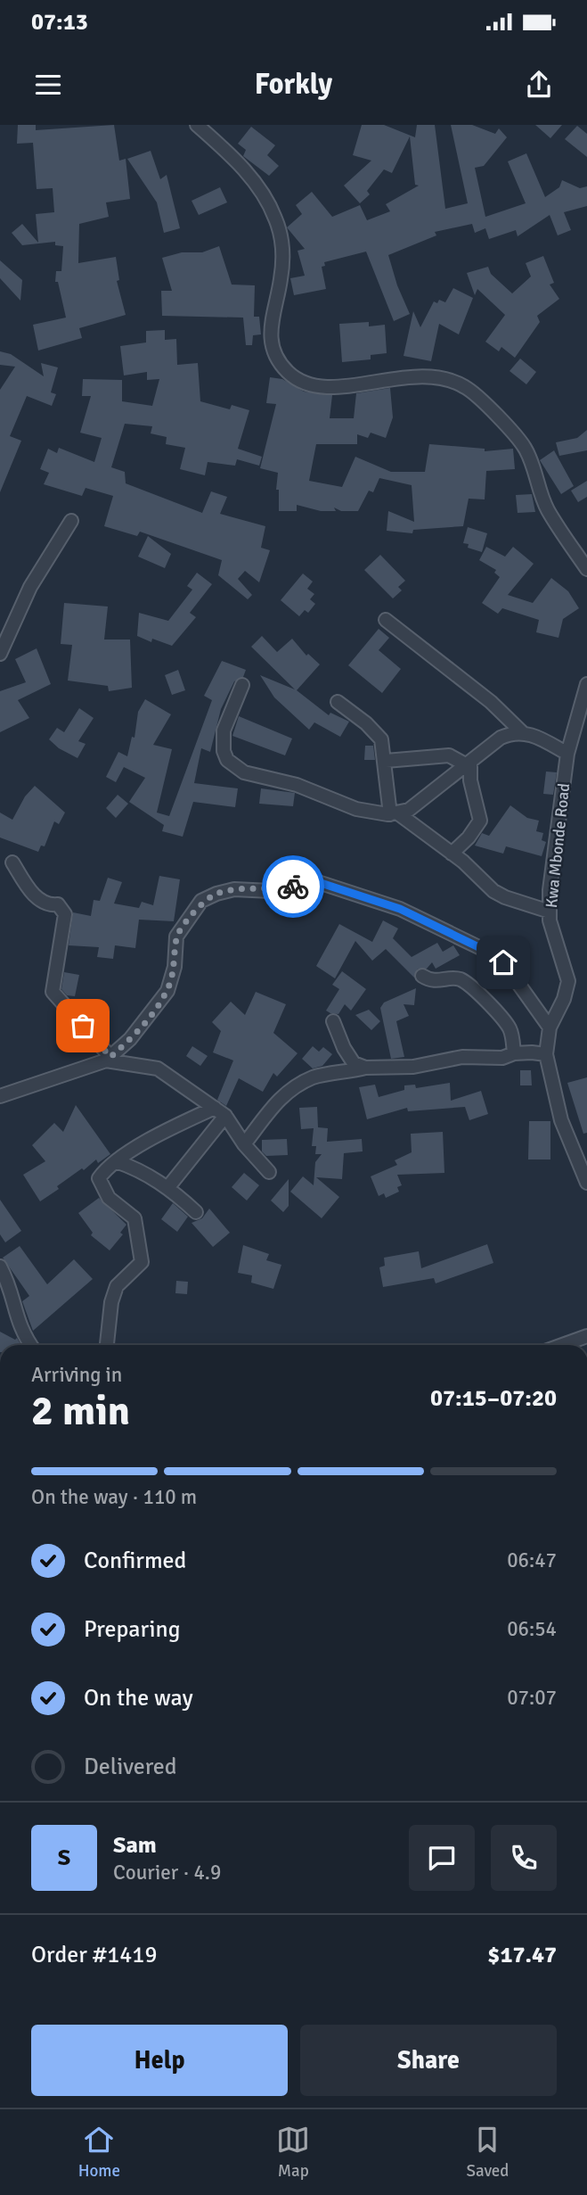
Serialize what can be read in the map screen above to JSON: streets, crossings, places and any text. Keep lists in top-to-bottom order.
{
  "streets": {
    "street": ["Kwa Mbonde Road"]
  },
  "page": {
    "status": "07:13",
    "header": "Forkly",
    "heading": ["2 min", "Arriving in", "07:15–07:20"],
    "panel": [
      "Sam",
      "Courier · 4.9",
      "Order #1419",
      "$17.47"
    ],
    "bar": "On the way · 110 m",
    "list": [
      ["Confirmed", "06:47"],
      ["Preparing", "06:54"],
      ["On the way", "07:07"],
      "Delivered"
    ],
    "round": "S",
    "buttons": ["Help", "Share"],
    "tabs": ["Home", "Map", "Saved"]
  }
}
